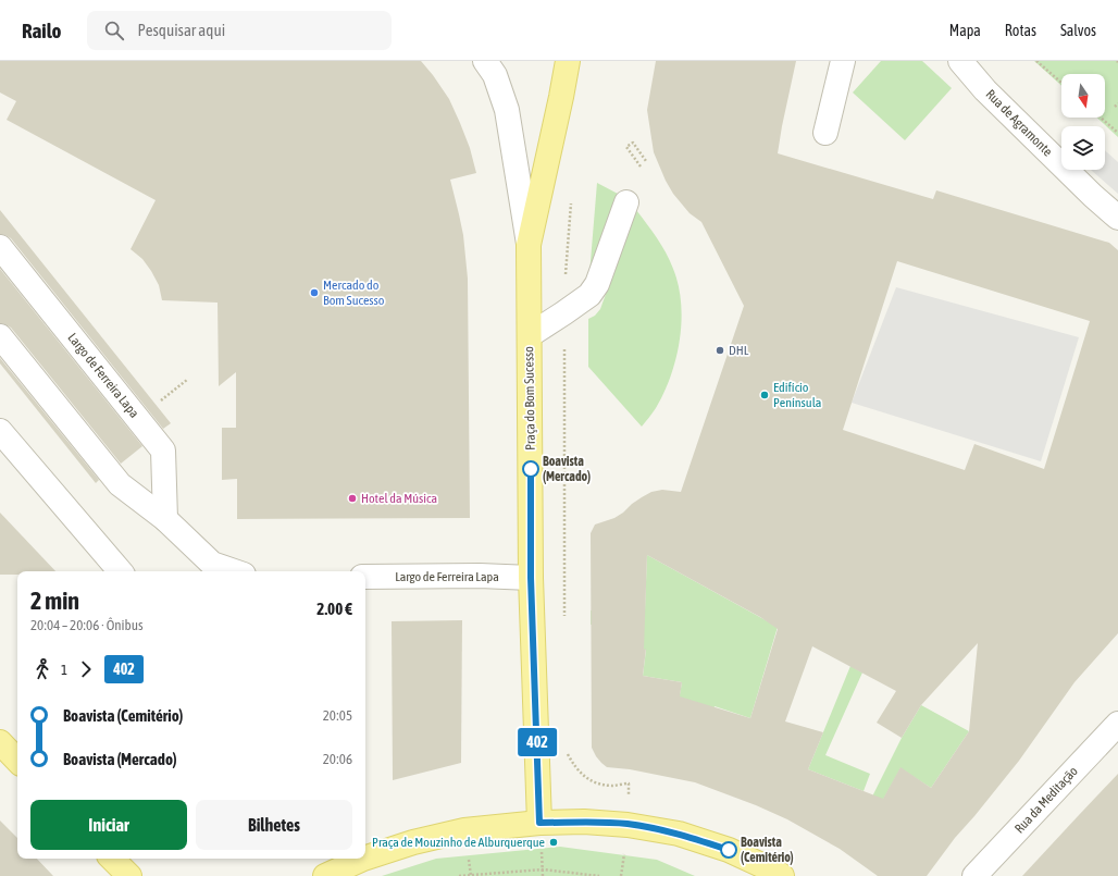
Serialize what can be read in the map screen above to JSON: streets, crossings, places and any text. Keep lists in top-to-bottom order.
{
  "streets": {
    "main road": ["Praça do Bom Sucesso"],
    "street": ["Rua de Agramonte", "Largo de Ferreira Lapa", "Rua da Meditação"]
  },
  "crossings": [
    ["Largo de Ferreira Lapa", "Praça do Bom Sucesso"]
  ],
  "places": [
    "Mercado do Bom Sucesso",
    "DHL",
    "Edifício Península",
    "Boavista (Mercado)",
    "Hotel da Música",
    "Praça de Mouzinho de Alburquerque",
    "Boavista (Cemitério)"
  ],
  "lines": ["bus line 402"],
  "north": "bottom",
  "page": {
    "header": "Railo",
    "search": "Pesquisar aqui",
    "nav": ["Mapa", "Rotas", "Salvos"],
    "on_map": "402",
    "heading": ["2 min", "20:04 – 20:06 · Ônibus", "2.00 €"],
    "legs": ["1", "402"],
    "list": [
      {
        "name": "Boavista (Cemitério)",
        "value": "20:05"
      },
      {
        "name": "Boavista (Mercado)",
        "value": "20:06"
      }
    ],
    "buttons": ["Iniciar", "Bilhetes"]
  }
}
